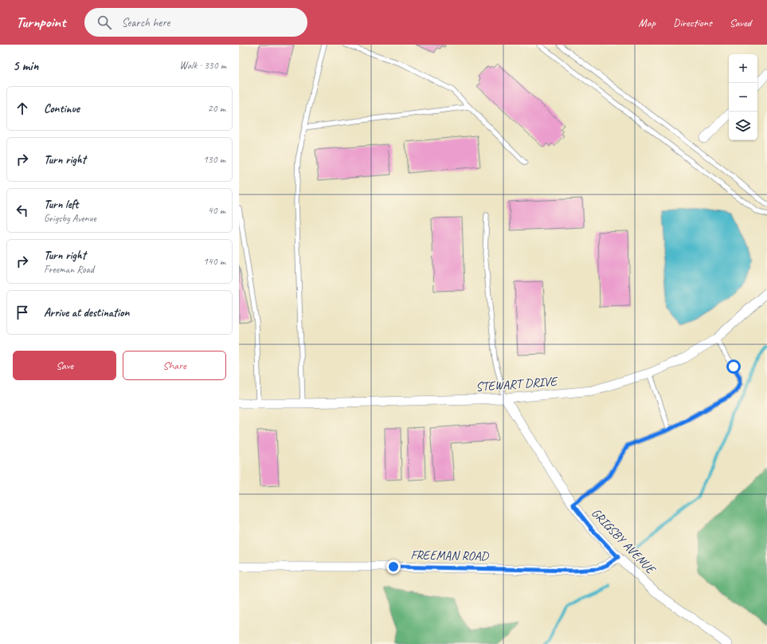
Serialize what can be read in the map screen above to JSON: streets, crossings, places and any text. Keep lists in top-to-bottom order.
{
  "streets": {
    "street": ["STEWART DRIVE", "GRIGSBY AVENUE", "FREEMAN ROAD"]
  },
  "crossings": [
    ["STEWART DRIVE", "GRIGSBY AVENUE"],
    ["GRIGSBY AVENUE", "FREEMAN ROAD"]
  ],
  "page": {
    "header": "Turnpoint",
    "search": "Search here",
    "nav": ["Map", "Directions", "Saved"],
    "heading": ["5 min", "Walk · 330 m"],
    "map_buttons": ["+", "−"],
    "list": [
      ["Continue", "20 m"],
      ["Turn right", "130 m"],
      ["Turn left", "Grigsby Avenue", "40 m"],
      ["Turn right", "Freeman Road", "140 m"],
      "Arrive at destination"
    ],
    "buttons": ["Save", "Share"]
  }
}
